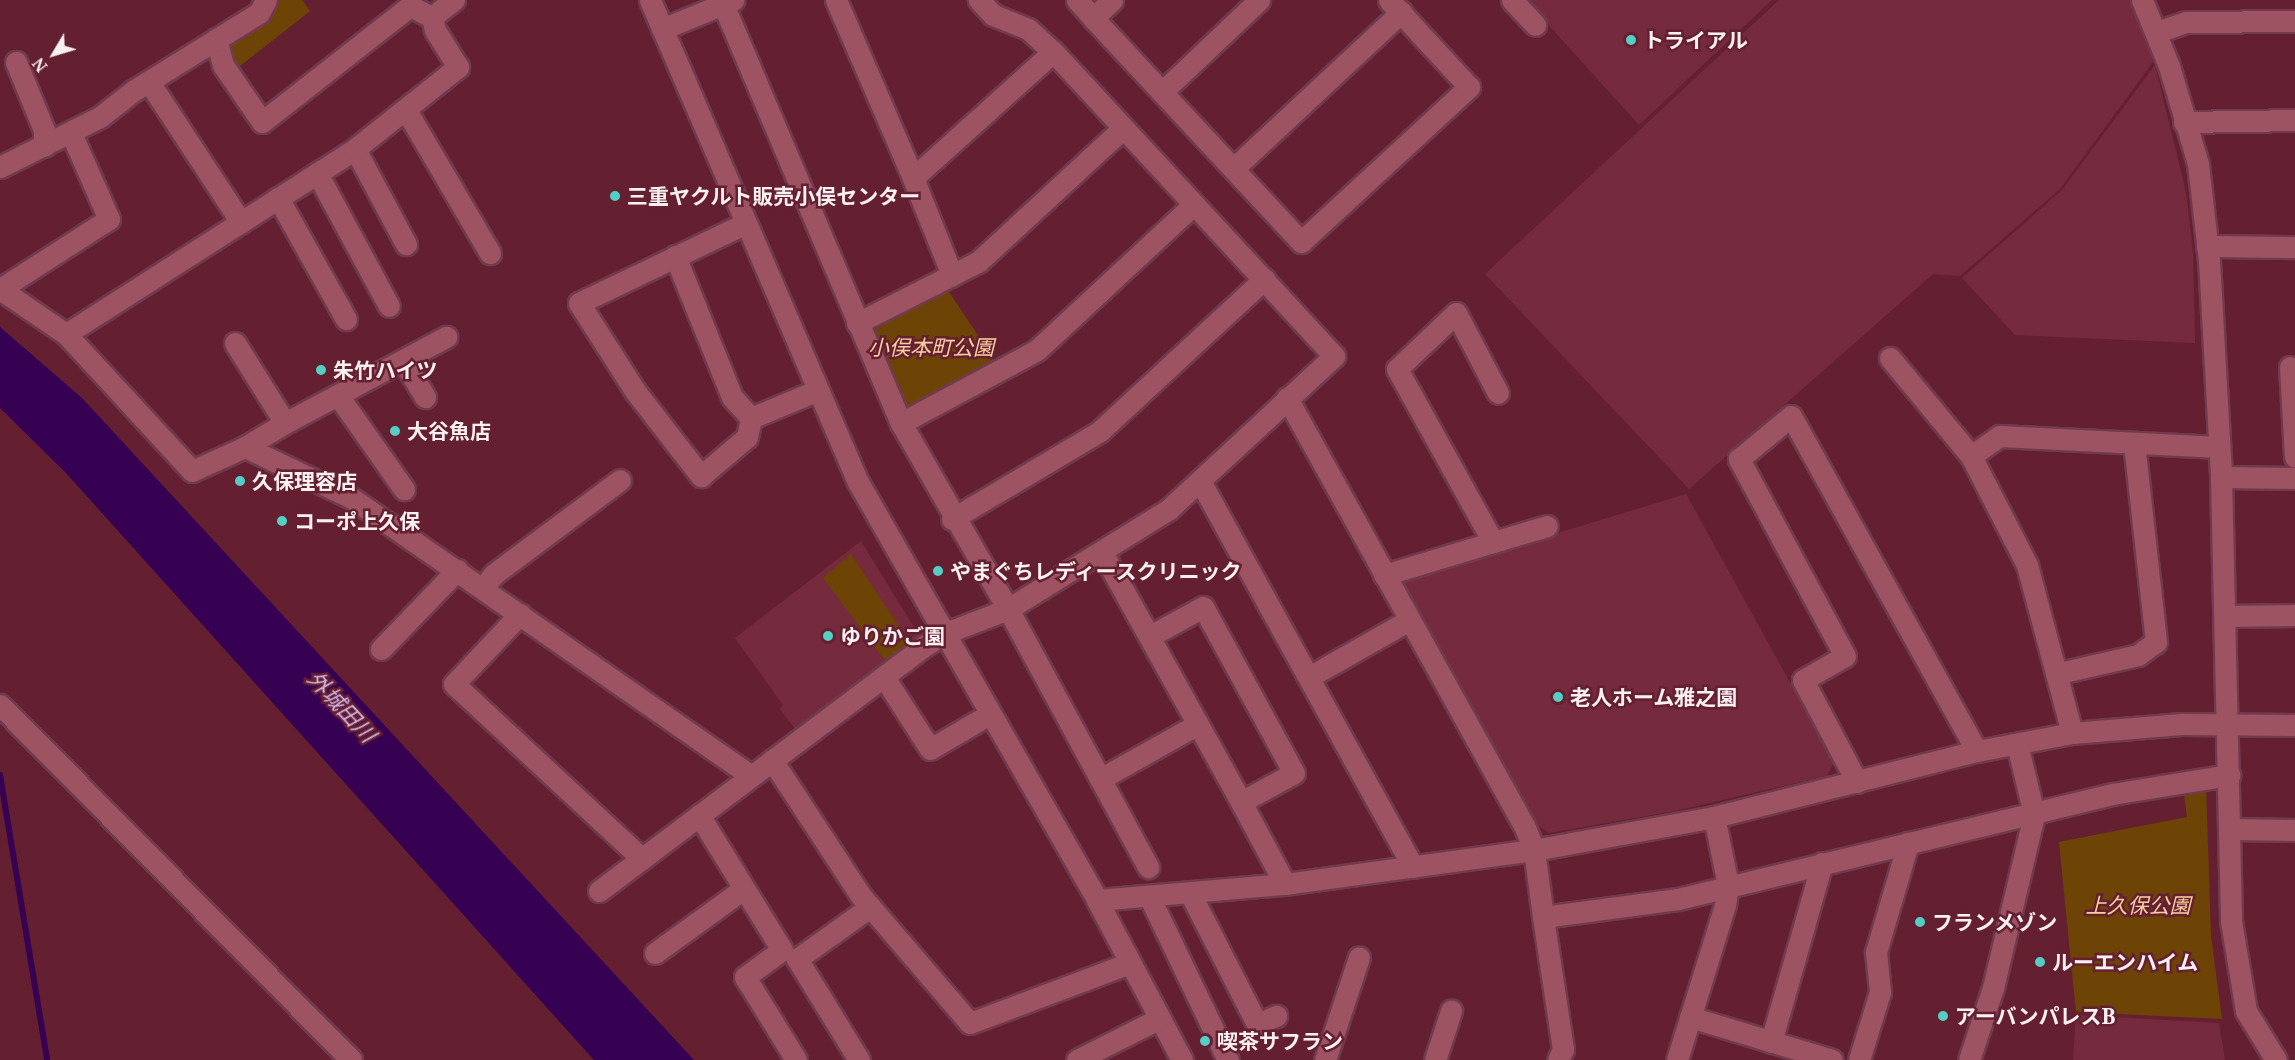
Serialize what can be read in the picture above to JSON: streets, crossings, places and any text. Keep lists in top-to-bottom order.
{
  "water": ["外城田川"],
  "parks": ["小俣本町公園", "上久保公園"],
  "places": [
    "トライアル",
    "三重ヤクルト販売小俣センター",
    "朱竹ハイツ",
    "大谷魚店",
    "久保理容店",
    "コーポ上久保",
    "やまぐちレディースクリニック",
    "ゆりかご園",
    "老人ホーム雅之園",
    "フランメゾン",
    "ルーエンハイム",
    "アーバンパレスB",
    "喫茶サフラン"
  ],
  "north": "bottom left"
}
